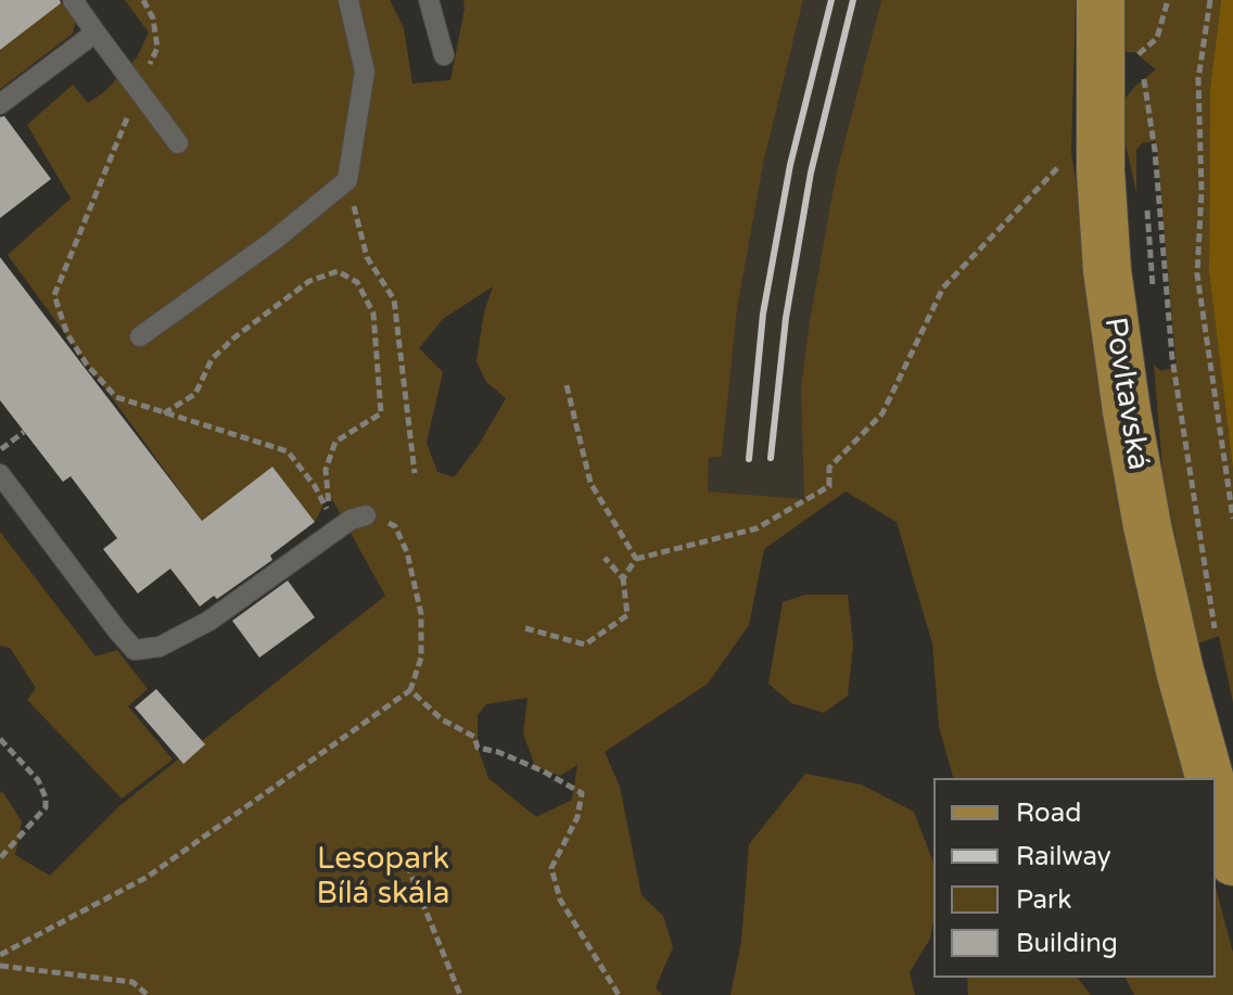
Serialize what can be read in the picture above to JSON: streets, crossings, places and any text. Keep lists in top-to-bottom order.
{
  "streets": {
    "main road": ["Povltavská"]
  },
  "parks": ["Lesopark Bílá skála"],
  "legend": [
    "Road",
    "Railway",
    "Park",
    "Building"
  ]
}
